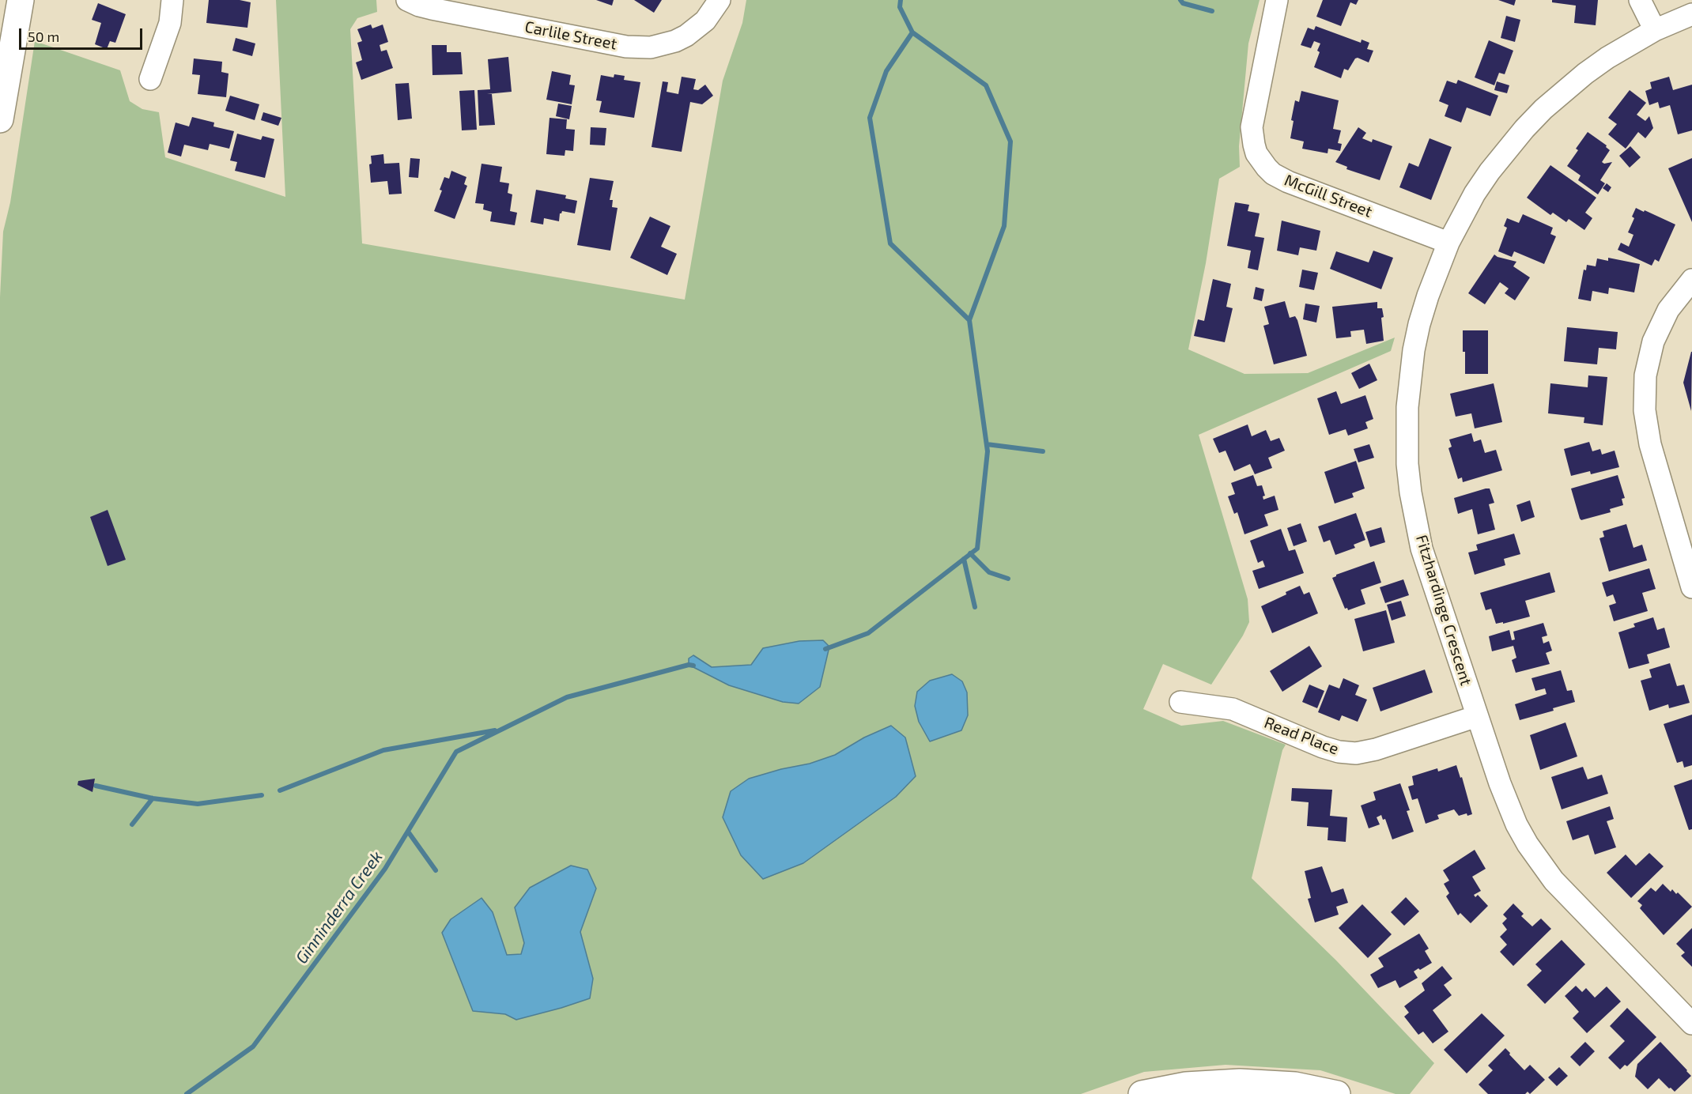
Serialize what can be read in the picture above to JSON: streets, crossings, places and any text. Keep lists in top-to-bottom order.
{
  "streets": {
    "street": [
      "Carlile Street",
      "McGill Street",
      "Fitzhardinge Crescent",
      "Read Place"
    ]
  },
  "crossings": [
    ["McGill Street", "Fitzhardinge Crescent"],
    ["Fitzhardinge Crescent", "Read Place"]
  ],
  "water": ["Ginninderra Creek"],
  "scale_bar": "50 m"
}
